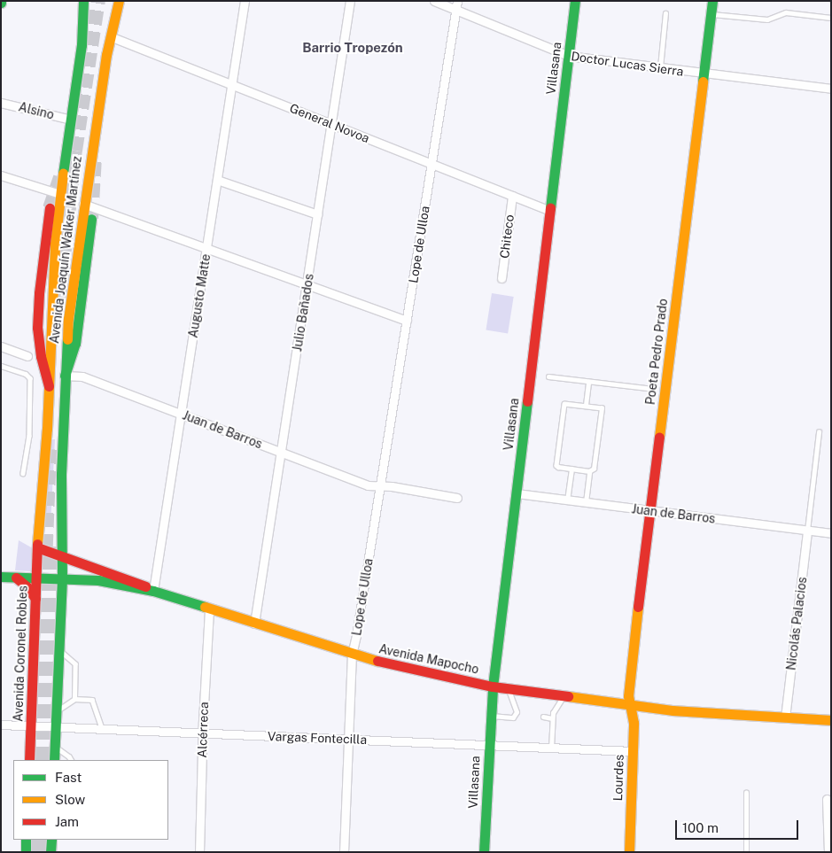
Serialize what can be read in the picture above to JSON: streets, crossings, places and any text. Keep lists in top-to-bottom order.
{
  "streets": {
    "main road": [
      "Villasana",
      "Avenida Joaquín Walker Martínez",
      "Poeta Pedro Prado",
      "Avenida Coronel Robles",
      "Avenida Mapocho",
      "Lourdes"
    ],
    "street": [
      "Doctor Lucas Sierra",
      "Alsino",
      "General Novoa",
      "Chiteco",
      "Lope de Ulloa",
      "Augusto Matte",
      "Julio Bañados",
      "Juan de Barros",
      "Nicolás Palacios",
      "Alcérreca",
      "Vargas Fontecilla"
    ]
  },
  "crossings": [
    ["Doctor Lucas Sierra", "Villasana"],
    ["Doctor Lucas Sierra", "Lope de Ulloa"],
    ["Doctor Lucas Sierra", "Poeta Pedro Prado"],
    ["Villasana", "General Novoa"],
    ["Villasana", "Juan de Barros"],
    ["Villasana", "Avenida Mapocho"],
    ["Villasana", "Vargas Fontecilla"],
    ["Alsino", "Avenida Joaquín Walker Martínez"],
    ["General Novoa", "Chiteco"],
    ["General Novoa", "Lope de Ulloa"],
    ["General Novoa", "Avenida Joaquín Walker Martínez"],
    ["General Novoa", "Augusto Matte"],
    ["General Novoa", "Julio Bañados"],
    ["Lope de Ulloa", "Juan de Barros"],
    ["Lope de Ulloa", "Avenida Mapocho"],
    ["Lope de Ulloa", "Vargas Fontecilla"],
    ["Avenida Joaquín Walker Martínez", "Juan de Barros"],
    ["Avenida Joaquín Walker Martínez", "Avenida Coronel Robles"],
    ["Avenida Joaquín Walker Martínez", "Avenida Mapocho"],
    ["Augusto Matte", "Juan de Barros"],
    ["Augusto Matte", "Avenida Mapocho"],
    ["Julio Bañados", "Juan de Barros"],
    ["Julio Bañados", "Avenida Mapocho"],
    ["Poeta Pedro Prado", "Juan de Barros"],
    ["Poeta Pedro Prado", "Avenida Mapocho"],
    ["Poeta Pedro Prado", "Lourdes"],
    ["Juan de Barros", "Nicolás Palacios"],
    ["Nicolás Palacios", "Avenida Mapocho"],
    ["Avenida Coronel Robles", "Avenida Mapocho"],
    ["Avenida Coronel Robles", "Vargas Fontecilla"],
    ["Avenida Mapocho", "Alcérreca"],
    ["Avenida Mapocho", "Lourdes"],
    ["Alcérreca", "Vargas Fontecilla"],
    ["Vargas Fontecilla", "Lourdes"]
  ],
  "districts": ["Barrio Tropezón"],
  "legend": ["Fast", "Slow", "Jam"],
  "scale_bar": "100 m"
}
